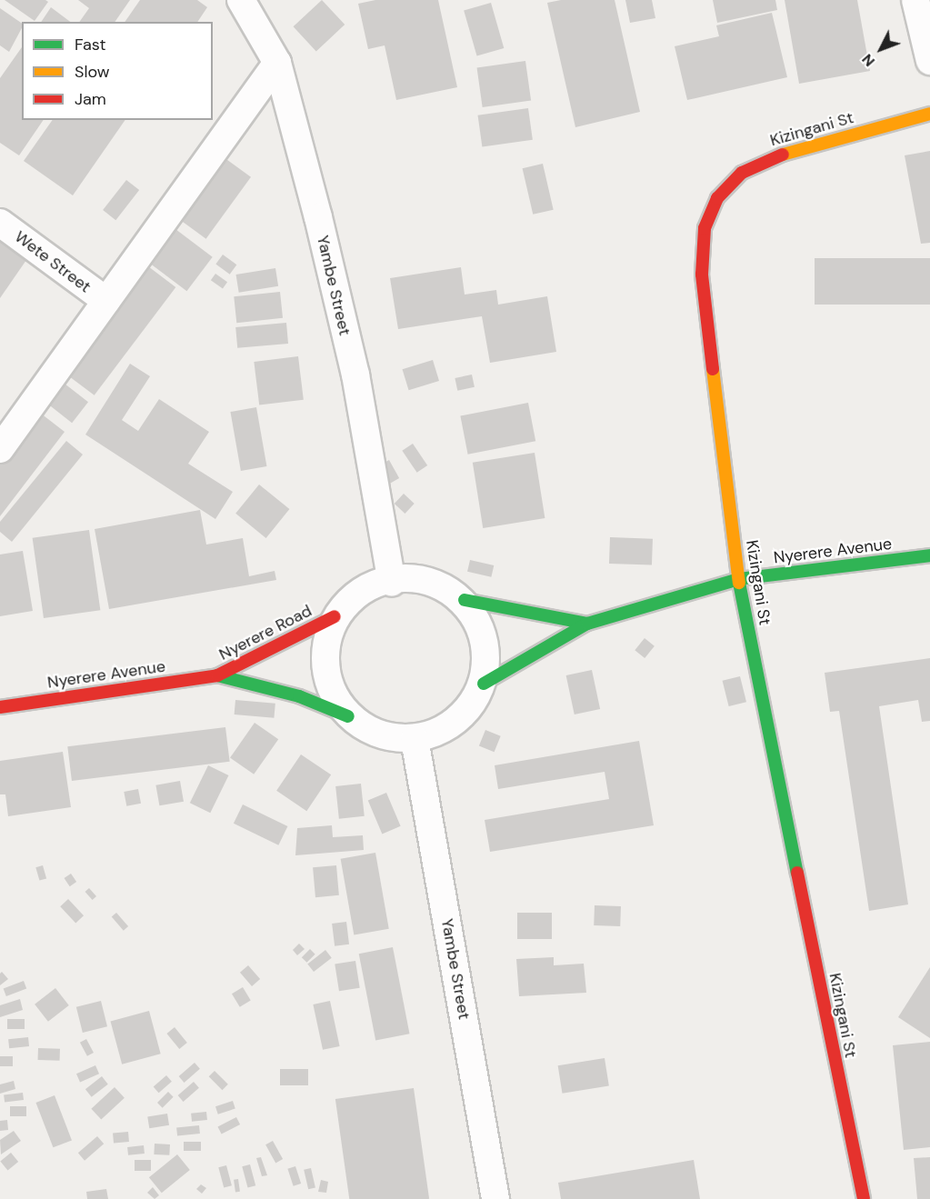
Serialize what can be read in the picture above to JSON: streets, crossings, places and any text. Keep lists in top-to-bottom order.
{
  "streets": {
    "street": [
      "Kizingani St",
      "Wete Street",
      "Yambe Street",
      "Nyerere Avenue",
      "Nyerere Road"
    ]
  },
  "crossings": [
    ["Kizingani St", "Nyerere Avenue"],
    ["Yambe Street", "Nyerere Road"],
    ["Nyerere Avenue", "Nyerere Road"]
  ],
  "legend": ["Fast", "Slow", "Jam"],
  "north": "bottom left"
}
